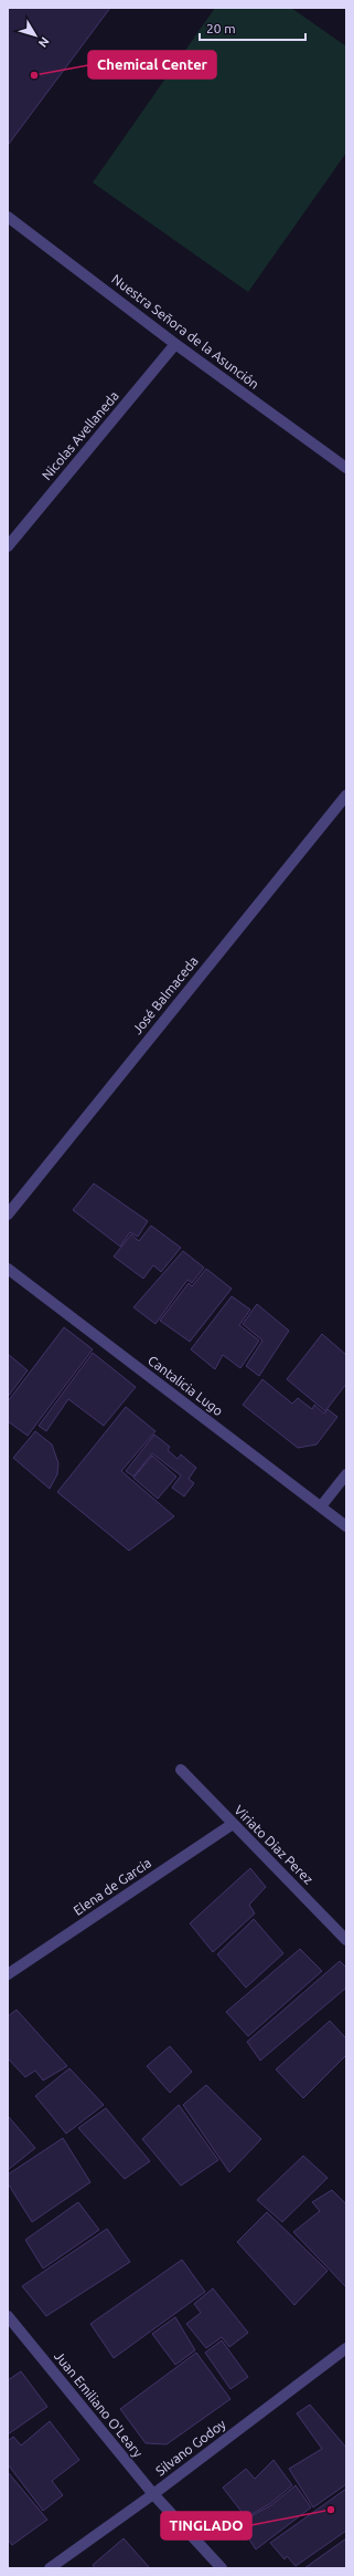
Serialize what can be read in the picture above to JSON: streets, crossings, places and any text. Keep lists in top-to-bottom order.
{
  "streets": {
    "street": [
      "Nuestra Señora de la Asunción",
      "Nicolas Avellaneda",
      "José Balmaceda",
      "Cantalicia Lugo",
      "Viriato Diaz Perez",
      "Elena de Garcia",
      "Juan Emiliano O'Leary",
      "Silvano Godoy"
    ]
  },
  "crossings": [
    ["Nuestra Señora de la Asunción", "Nicolas Avellaneda"],
    ["Viriato Diaz Perez", "Elena de Garcia"],
    ["Juan Emiliano O'Leary", "Silvano Godoy"]
  ],
  "places": ["Chemical Center", "TINGLADO"],
  "scale_bar": "20 m",
  "north": "bottom right"
}
